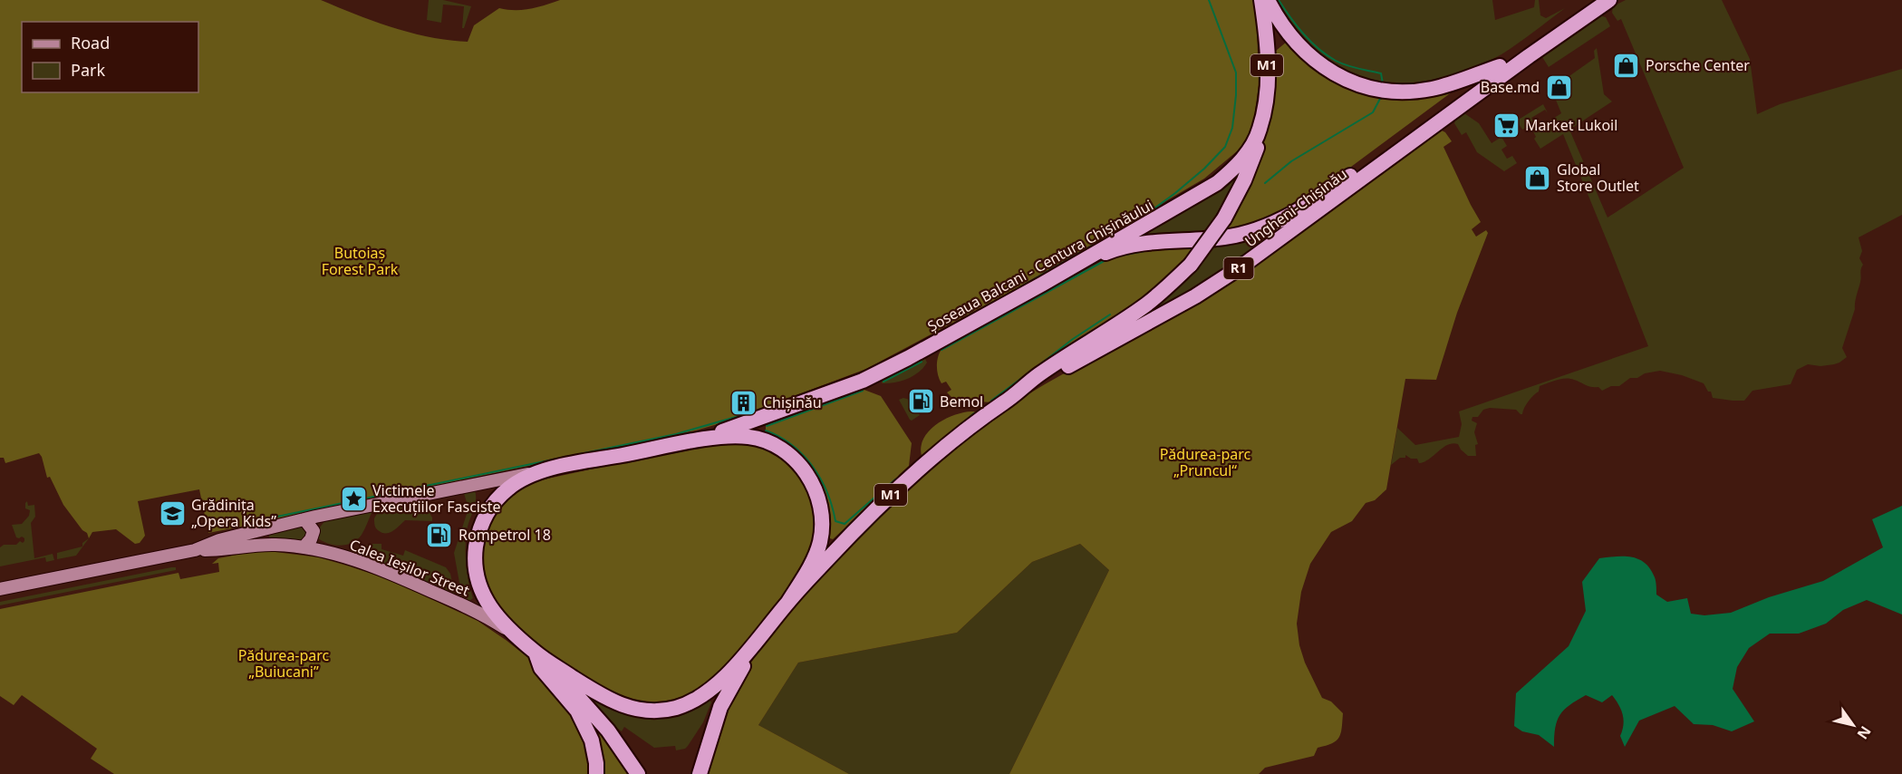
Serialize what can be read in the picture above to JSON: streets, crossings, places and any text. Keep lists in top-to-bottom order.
{
  "streets": {
    "highway": [
      "M1",
      "Ungheni-Chișinău",
      "Șoseaua Balcani - Centura Chișinăului",
      "R1"
    ],
    "main road": ["Calea Ieșilor Street"]
  },
  "crossings": [
    ["Ungheni-Chișinău", "Șoseaua Balcani - Centura Chișinăului"],
    ["Ungheni-Chișinău", "R1"],
    ["Șoseaua Balcani - Centura Chișinăului", "Calea Ieșilor Street"]
  ],
  "parks": ["Butoiaș Forest Park", "Pădurea-parc „Pruncul“", "Pădurea-parc „Buiucani”"],
  "places": {
    "shop": ["Porsche Center", "Base.md", "Global Store Outlet"],
    "supermarket": ["Market Lukoil"],
    "fuel station": ["Bemol", "Rompetrol 18"],
    "building": ["Chișinău"],
    "place": ["Victimele Execuțiilor Fasciste"],
    "school or university": ["Grădinița „Opera Kids”"]
  },
  "legend": ["Road", "Park"],
  "north": "bottom right"
}
